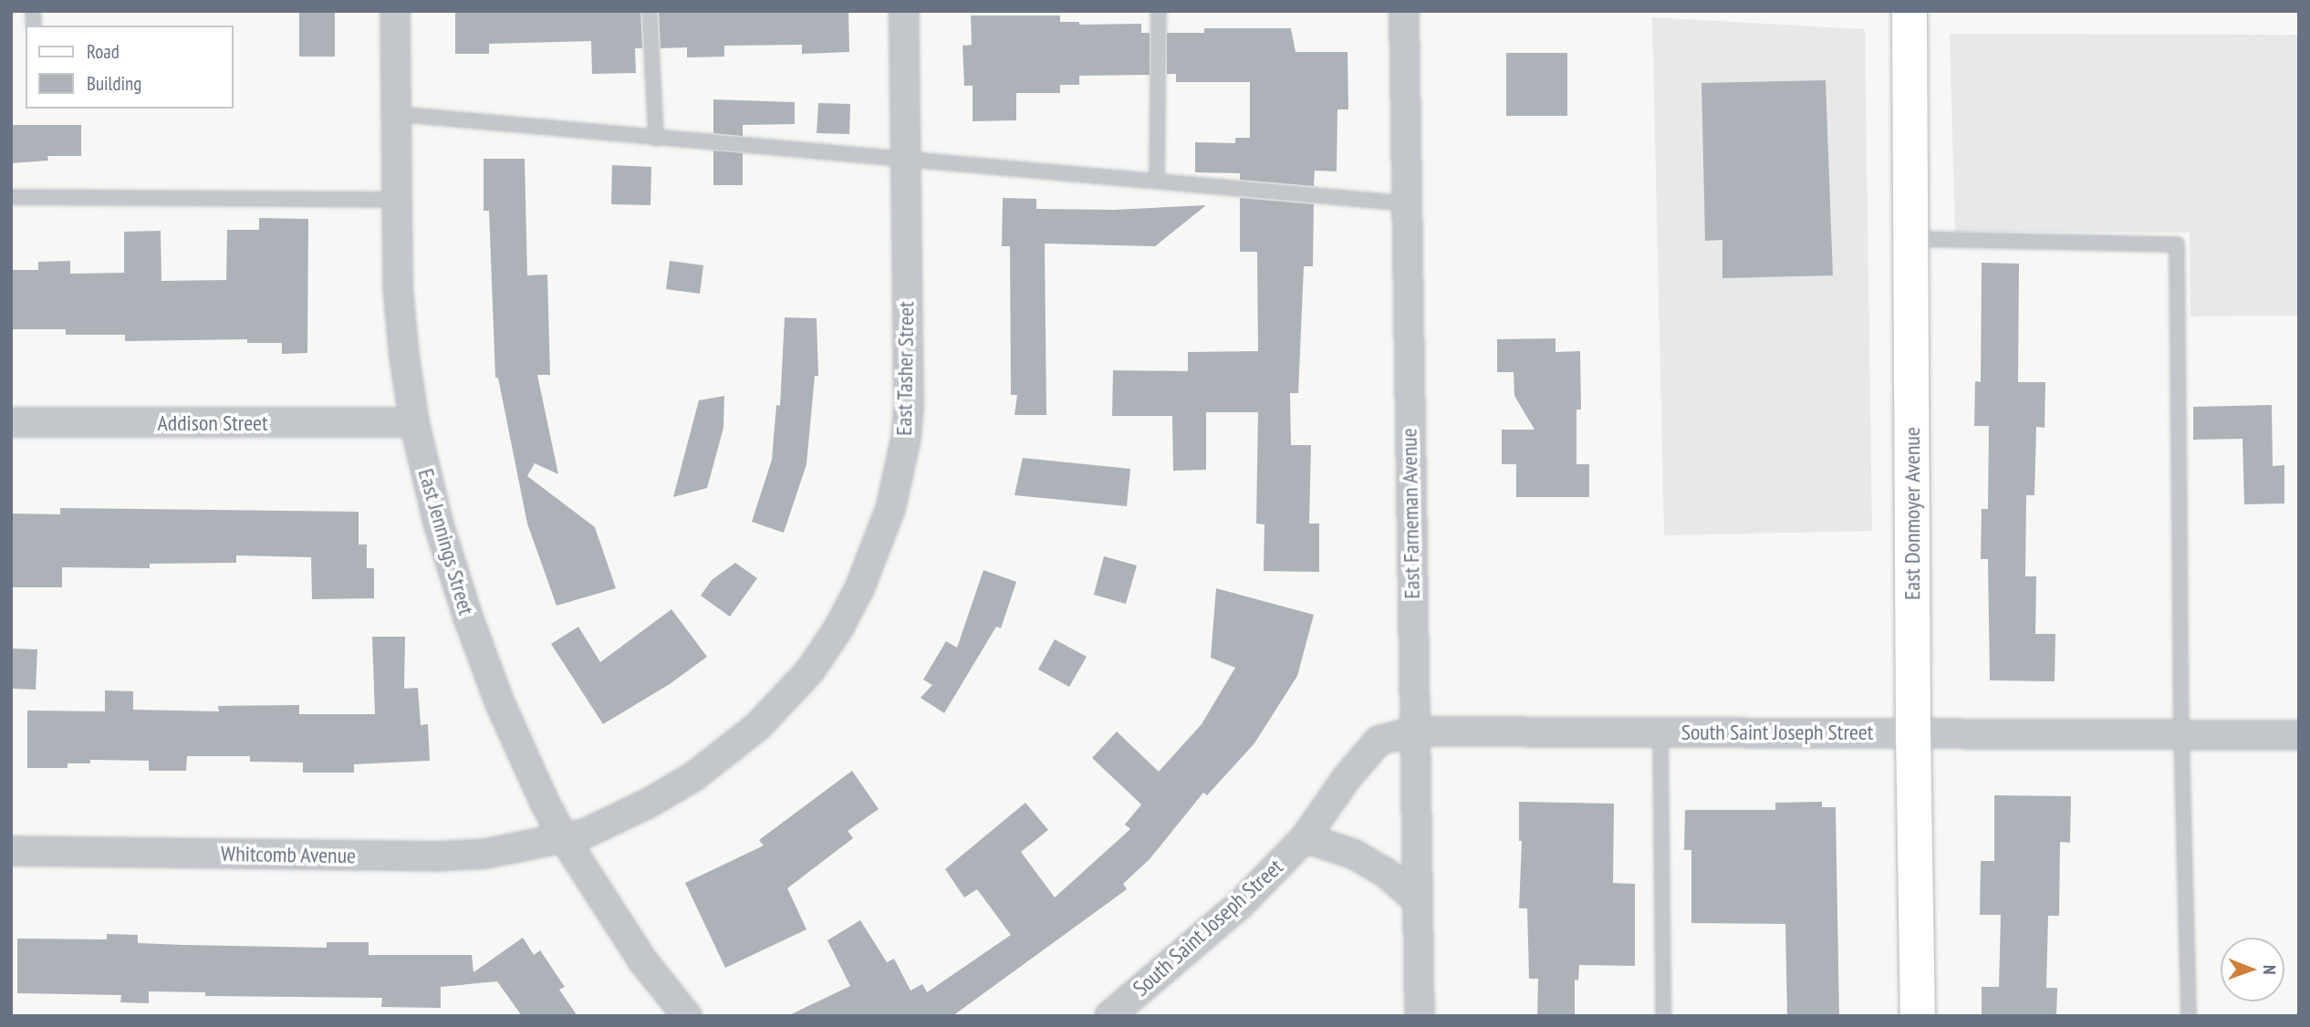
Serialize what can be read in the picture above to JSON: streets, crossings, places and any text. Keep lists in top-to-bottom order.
{
  "streets": {
    "street": [
      "East Tasher Street",
      "Addison Street",
      "East Farneman Avenue",
      "East Donmoyer Avenue",
      "East Jennings Street",
      "South Saint Joseph Street",
      "Whitcomb Avenue"
    ]
  },
  "crossings": [
    ["East Tasher Street", "East Jennings Street"],
    ["East Tasher Street", "Whitcomb Avenue"],
    ["Addison Street", "East Jennings Street"],
    ["East Farneman Avenue", "South Saint Joseph Street"],
    ["East Donmoyer Avenue", "South Saint Joseph Street"],
    ["East Jennings Street", "Whitcomb Avenue"]
  ],
  "legend": ["Road", "Building"],
  "north": "right"
}
